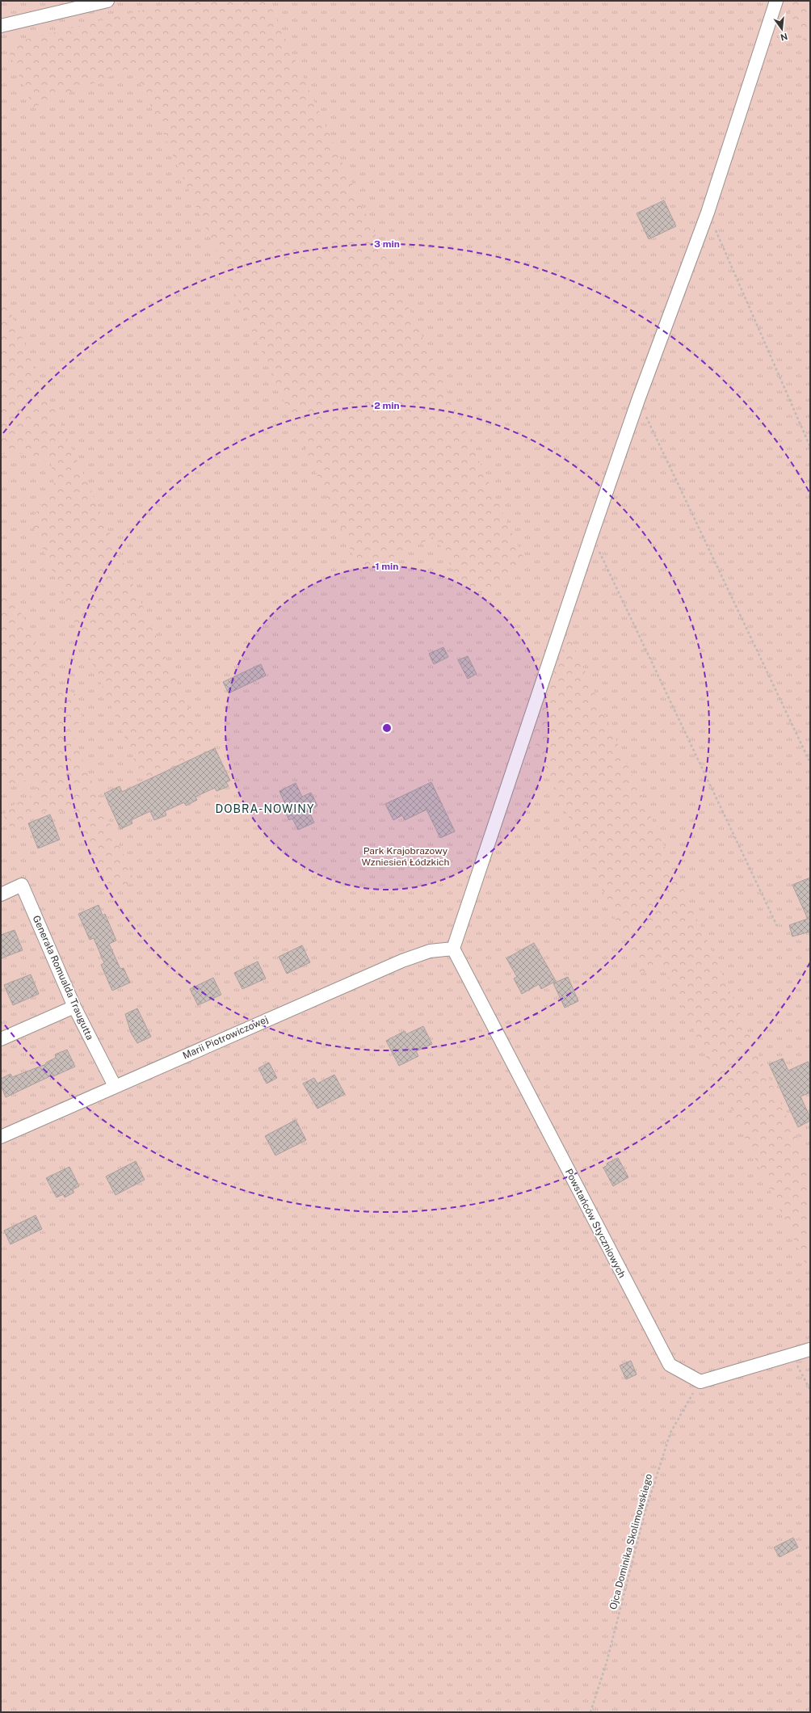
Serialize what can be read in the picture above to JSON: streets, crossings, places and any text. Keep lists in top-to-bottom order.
{
  "streets": {
    "street": ["Generała Romualda Traugutta", "Marii Piotrowiczowej", "Powstańców Styczniowych"],
    "path": ["Ojca Dominika Skolimowskiego"]
  },
  "crossings": [
    ["Generała Romualda Traugutta", "Marii Piotrowiczowej"],
    ["Marii Piotrowiczowej", "Powstańców Styczniowych"],
    ["Powstańców Styczniowych", "Ojca Dominika Skolimowskiego"]
  ],
  "districts": ["DOBRA-NOWINY"],
  "parks": ["Park Krajobrazowy Wzniesień Łódzkich"],
  "north": "bottom",
  "rings": ["3 min", "2 min", "1 min"]
}
